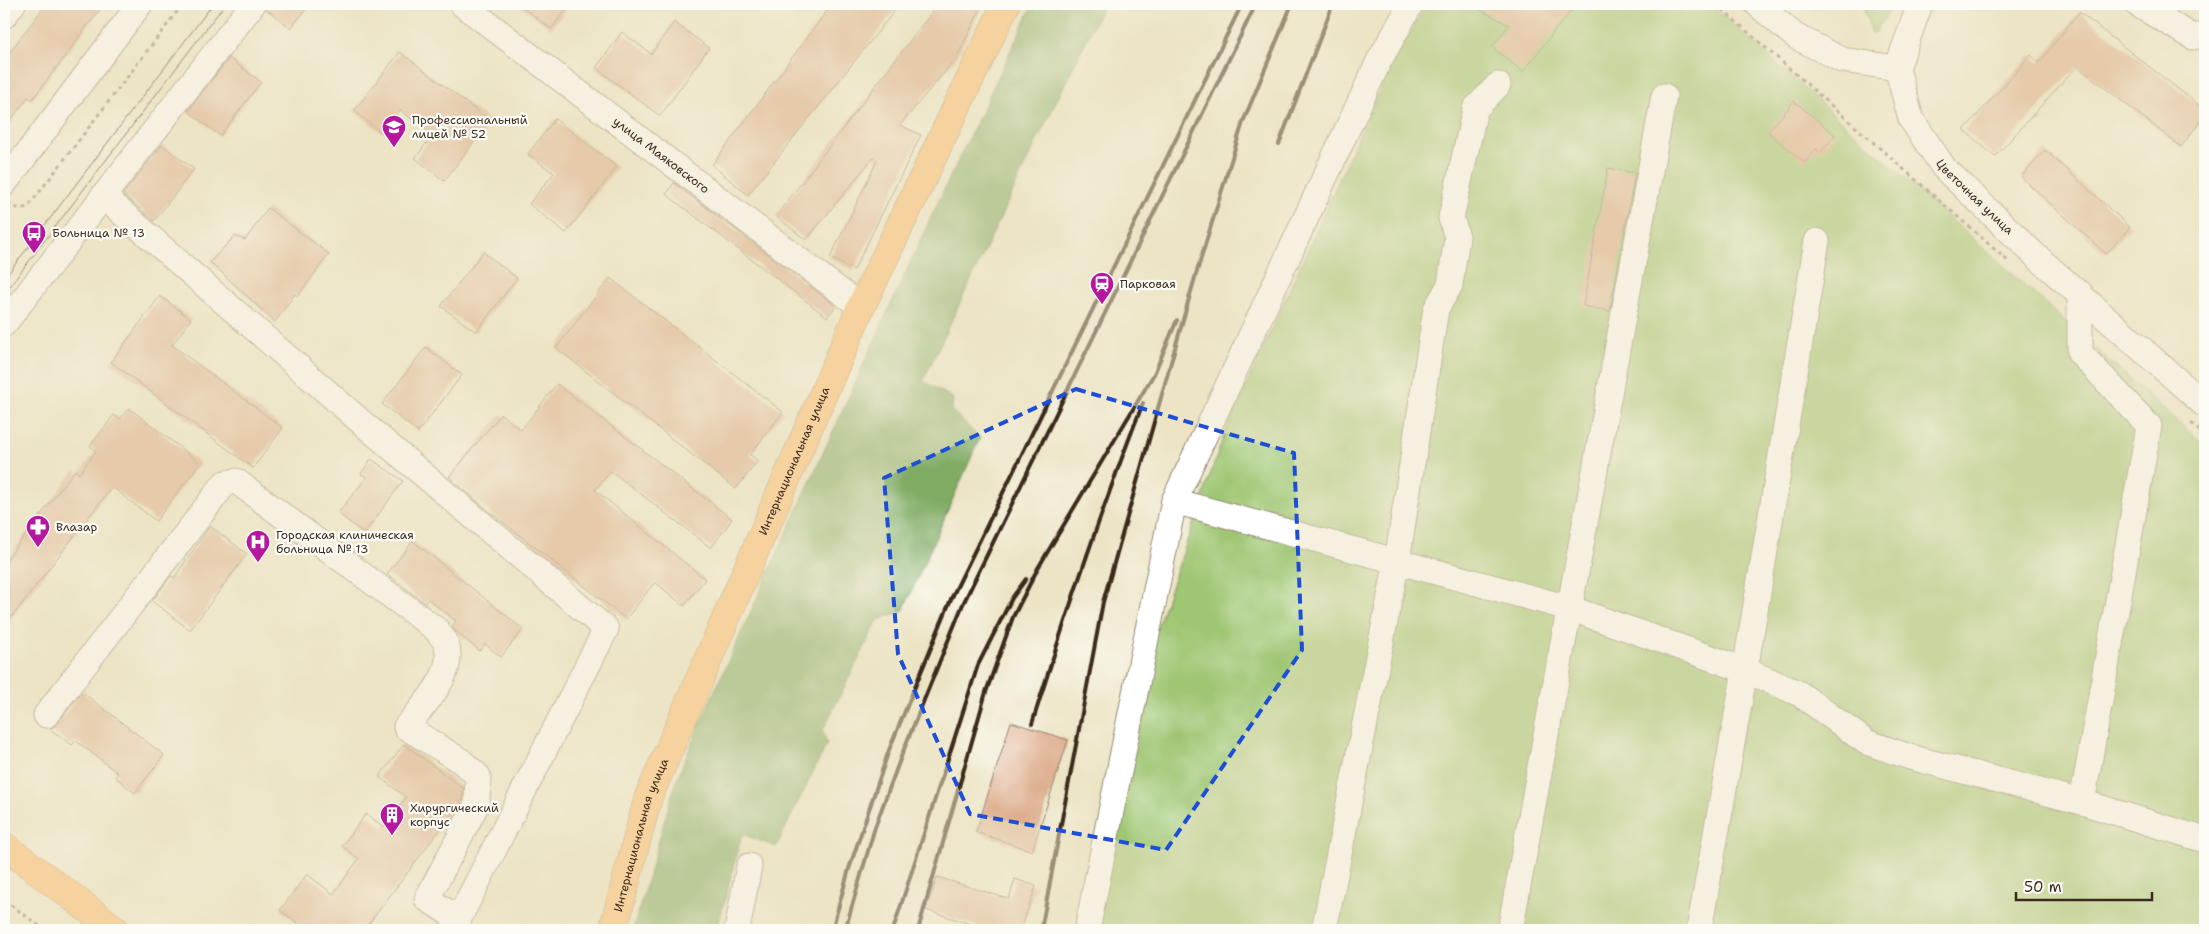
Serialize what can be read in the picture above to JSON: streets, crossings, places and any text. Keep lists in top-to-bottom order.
{
  "streets": {
    "main road": ["Интернациональная улица"],
    "street": ["улица Маяковского", "Цветочная улица"]
  },
  "crossings": [
    ["улица Маяковского", "Интернациональная улица"]
  ],
  "places": {
    "school or university": ["Профессиональный лицей № 52"],
    "bus stop": ["Больница № 13"],
    "station": ["Парковая"],
    "pharmacy": ["Влазар"],
    "hospital": ["Городская клиническая больница № 13"],
    "building": ["Хирургический корпус"]
  },
  "scale_bar": "50 m"
}
